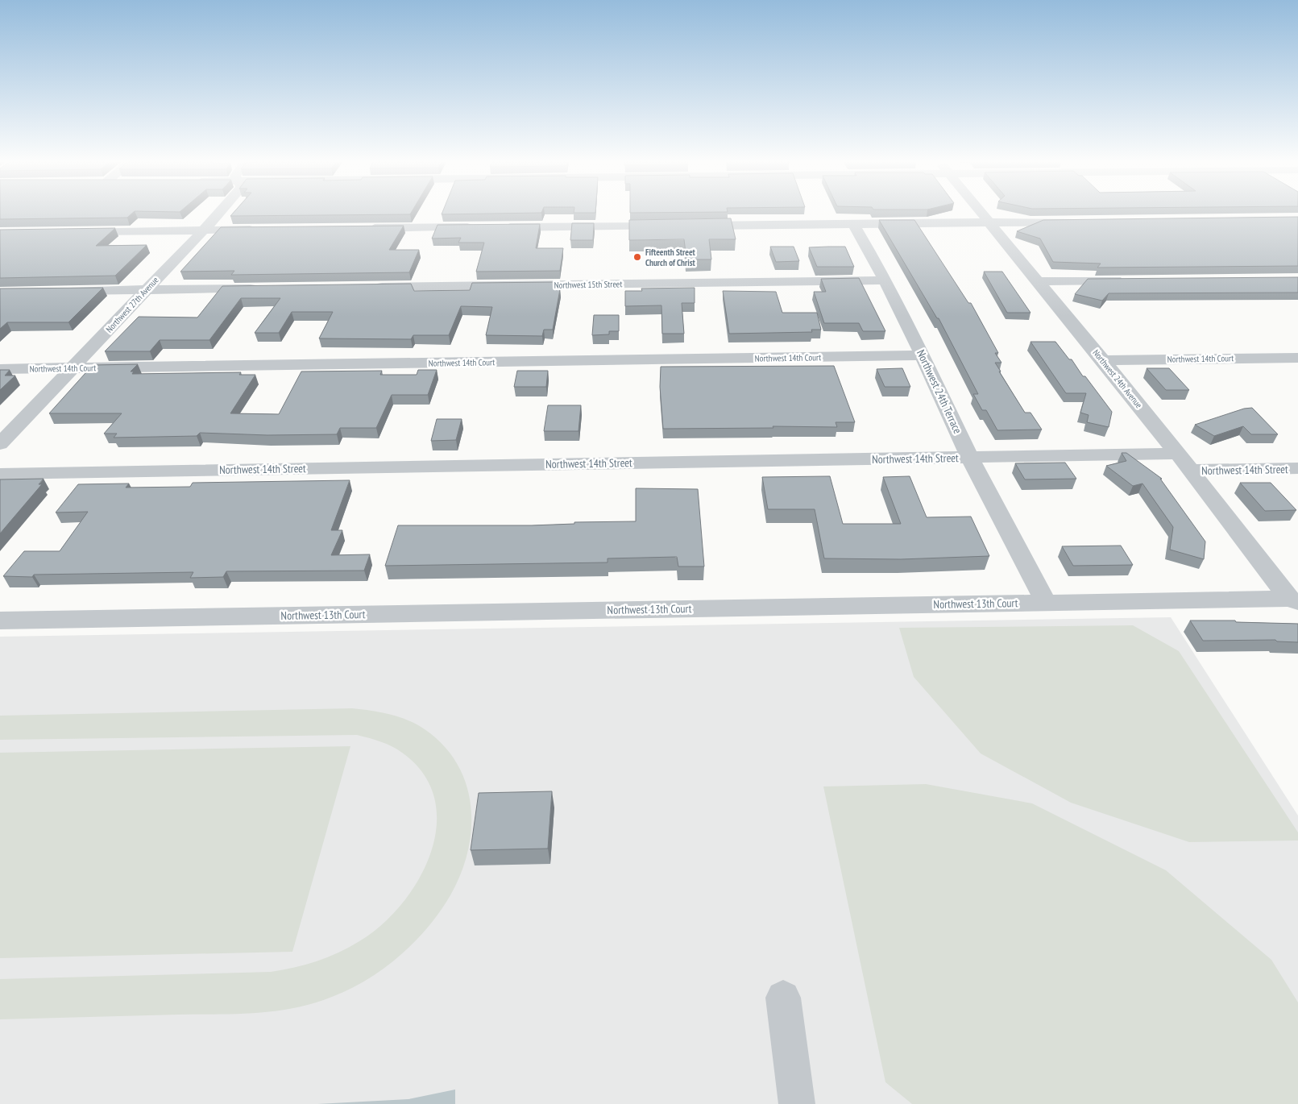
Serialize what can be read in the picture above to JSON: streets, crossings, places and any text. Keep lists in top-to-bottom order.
{
  "streets": {
    "street": [
      "Northwest 15th Street",
      "Northwest 27th Avenue",
      "Northwest 14th Court",
      "Northwest 24th Avenue",
      "Northwest 24th Terrace",
      "Northwest 14th Street",
      "Northwest 13th Court"
    ]
  },
  "crossings": [
    ["Northwest 15th Street", "Northwest 24th Terrace"],
    ["Northwest 27th Avenue", "Northwest 14th Court"],
    ["Northwest 14th Court", "Northwest 24th Avenue"],
    ["Northwest 14th Court", "Northwest 24th Terrace"],
    ["Northwest 24th Avenue", "Northwest 14th Street"],
    ["Northwest 24th Avenue", "Northwest 13th Court"],
    ["Northwest 24th Terrace", "Northwest 14th Street"],
    ["Northwest 24th Terrace", "Northwest 13th Court"]
  ],
  "places": ["Fifteenth Street Church of Christ"]
}
